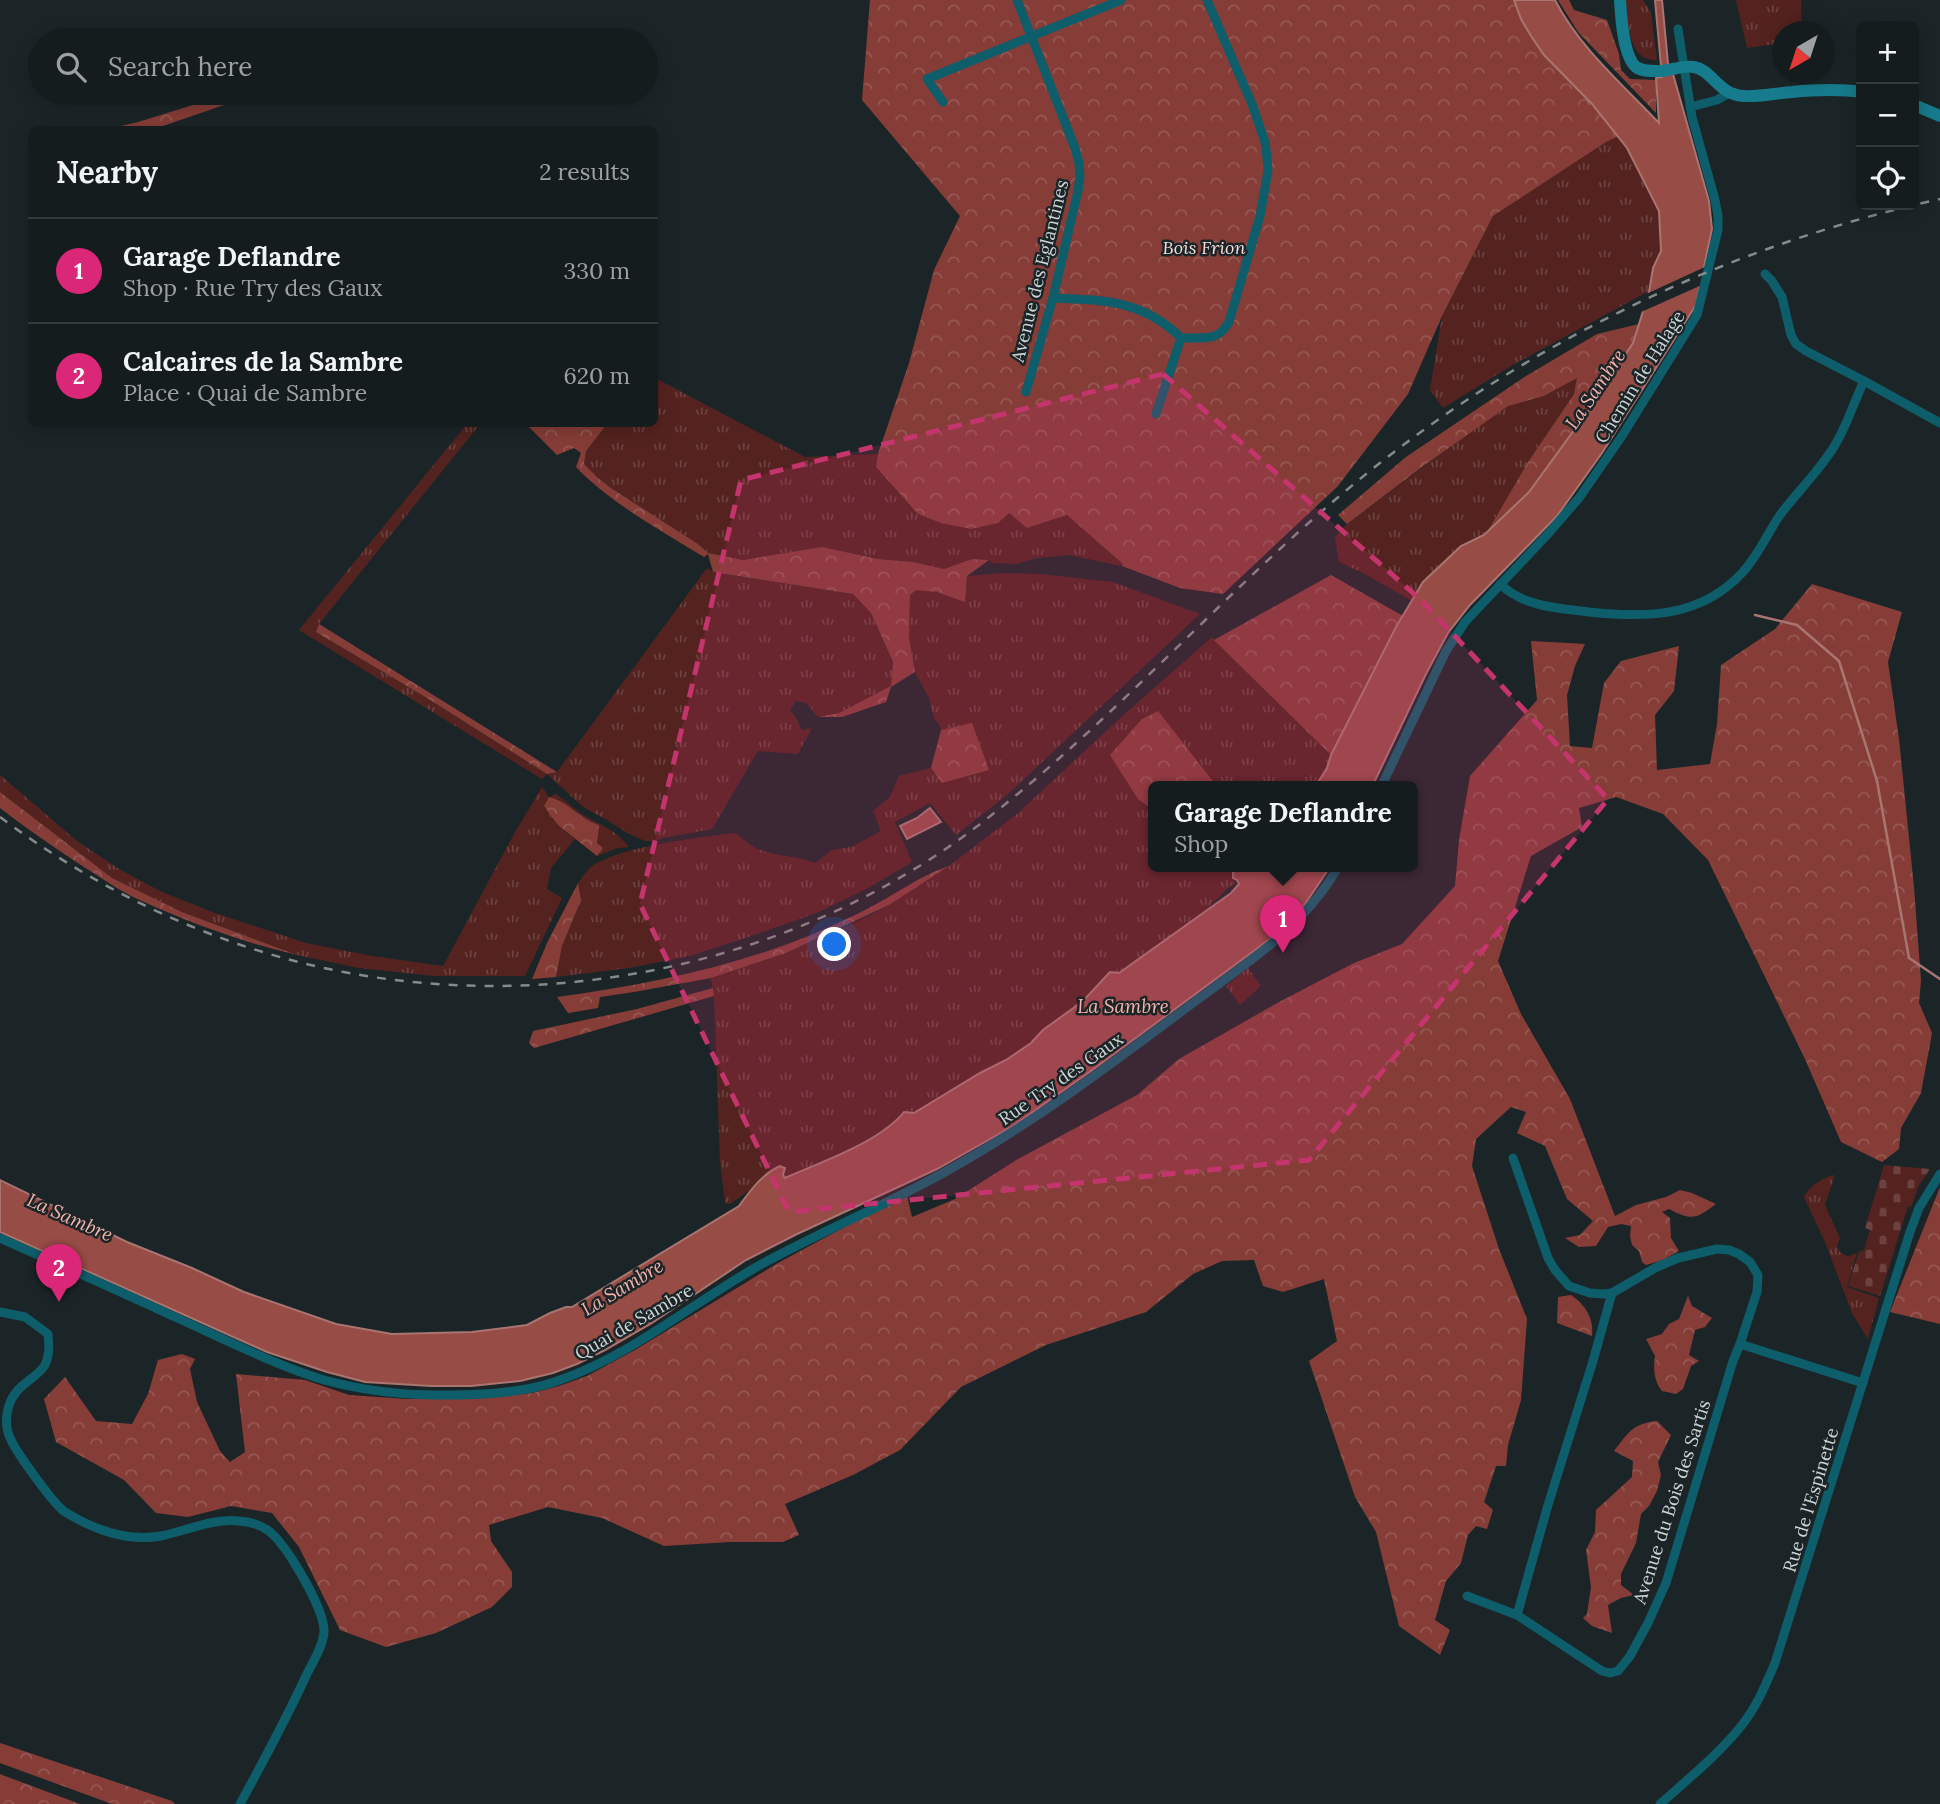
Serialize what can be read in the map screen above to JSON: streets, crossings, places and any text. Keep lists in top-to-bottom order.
{
  "streets": {
    "street": [
      "Avenue des Eglantines",
      "Chemin de Halage",
      "Rue Try des Gaux",
      "Quai de Sambre",
      "Rue de l'Espinette",
      "Avenue du Bois des Sartis"
    ]
  },
  "crossings": [
    ["Rue Try des Gaux", "Quai de Sambre"]
  ],
  "water": ["La Sambre"],
  "parks": ["Bois Frion"],
  "north": "bottom left",
  "page": {
    "map_buttons": ["+", "−"],
    "search": "Search here",
    "heading": ["Nearby", "2 results"],
    "list": [
      {
        "mark": "1",
        "name": "Garage Deflandre",
        "note": "Shop · Rue Try des Gaux",
        "value": "330 m"
      },
      {
        "mark": "2",
        "name": "Calcaires de la Sambre",
        "note": "Place · Quai de Sambre",
        "value": "620 m"
      }
    ],
    "popup": ["Garage Deflandre", "Shop"],
    "pins": ["1", "2"]
  }
}
